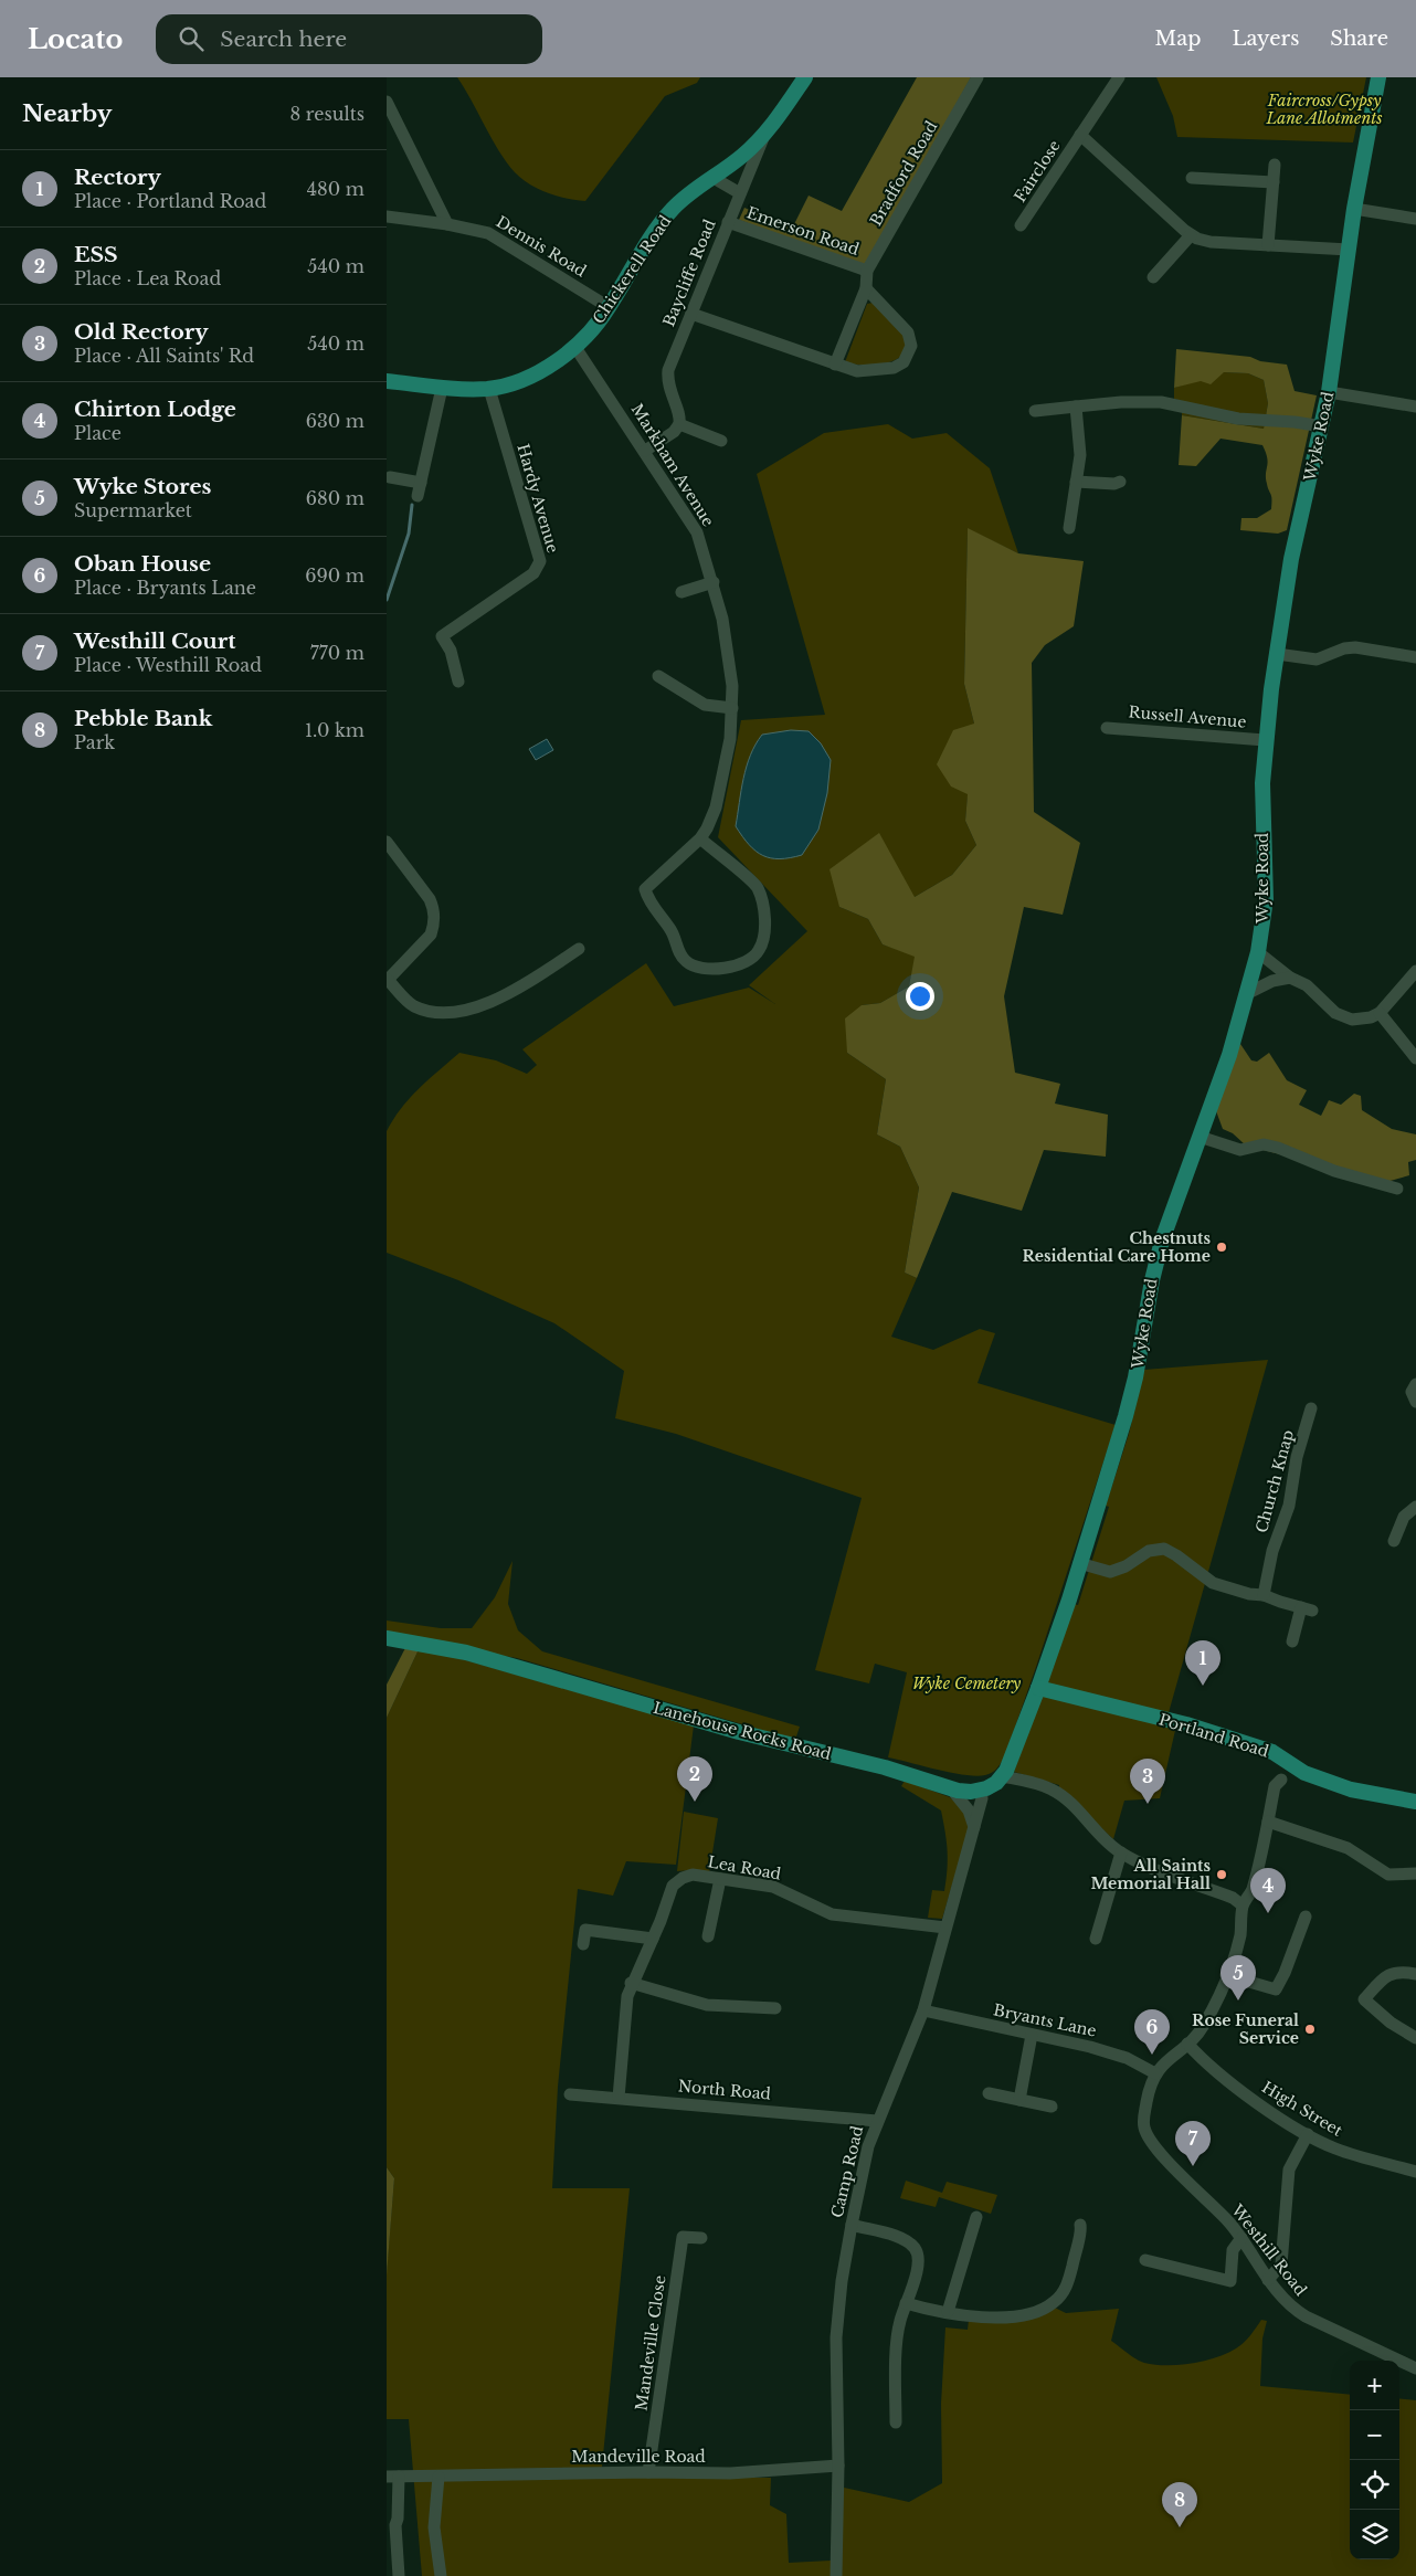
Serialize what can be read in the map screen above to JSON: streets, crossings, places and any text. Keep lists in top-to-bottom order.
{
  "streets": {
    "main road": [
      "Chickerell Road",
      "Wyke Road",
      "Lanehouse Rocks Road",
      "Portland Road"
    ],
    "street": [
      "Fairclose",
      "Bradford Road",
      "Emerson Road",
      "Dennis Road",
      "Baycliffe Road",
      "Markham Avenue",
      "Hardy Avenue",
      "Russell Avenue",
      "Church Knap",
      "Lea Road",
      "Bryants Lane",
      "North Road",
      "High Street",
      "Camp Road",
      "Westhill Road",
      "Mandeville Close",
      "Mandeville Road"
    ]
  },
  "crossings": [
    ["Bradford Road", "Emerson Road"],
    ["Emerson Road", "Baycliffe Road"],
    ["Dennis Road", "Chickerell Road"],
    ["Chickerell Road", "Baycliffe Road"],
    ["Chickerell Road", "Markham Avenue"],
    ["Chickerell Road", "Hardy Avenue"],
    ["Wyke Road", "Russell Avenue"],
    ["Wyke Road", "Portland Road"],
    ["Lanehouse Rocks Road", "Camp Road"],
    ["Lea Road", "Camp Road"],
    ["Bryants Lane", "Camp Road"],
    ["Bryants Lane", "Westhill Road"],
    ["North Road", "Camp Road"],
    ["Camp Road", "Mandeville Road"],
    ["Mandeville Close", "Mandeville Road"]
  ],
  "parks": ["Faircross/Gypsy Lane Allotments", "Wyke Cemetery"],
  "places": ["Chestnuts Residential Care Home", "All Saints Memorial Hall", "Rose Funeral Service"],
  "page": {
    "header": "Locato",
    "search": "Search here",
    "nav": ["Map", "Layers", "Share"],
    "heading": ["Nearby", "8 results"],
    "list": [
      {
        "mark": "1",
        "name": "Rectory",
        "note": "Place · Portland Road",
        "value": "480 m"
      },
      {
        "mark": "2",
        "name": "ESS",
        "note": "Place · Lea Road",
        "value": "540 m"
      },
      {
        "mark": "3",
        "name": "Old Rectory",
        "note": "Place · All Saints' Rd",
        "value": "540 m"
      },
      {
        "mark": "4",
        "name": "Chirton Lodge",
        "note": "Place",
        "value": "630 m"
      },
      {
        "mark": "5",
        "name": "Wyke Stores",
        "note": "Supermarket",
        "value": "680 m"
      },
      {
        "mark": "6",
        "name": "Oban House",
        "note": "Place · Bryants Lane",
        "value": "690 m"
      },
      {
        "mark": "7",
        "name": "Westhill Court",
        "note": "Place · Westhill Road",
        "value": "770 m"
      },
      {
        "mark": "8",
        "name": "Pebble Bank",
        "note": "Park",
        "value": "1.0 km"
      }
    ],
    "pins": [
      "1",
      "2",
      "3",
      "4",
      "5",
      "6",
      "7",
      "8"
    ],
    "map_buttons": ["+", "−"]
  }
}
